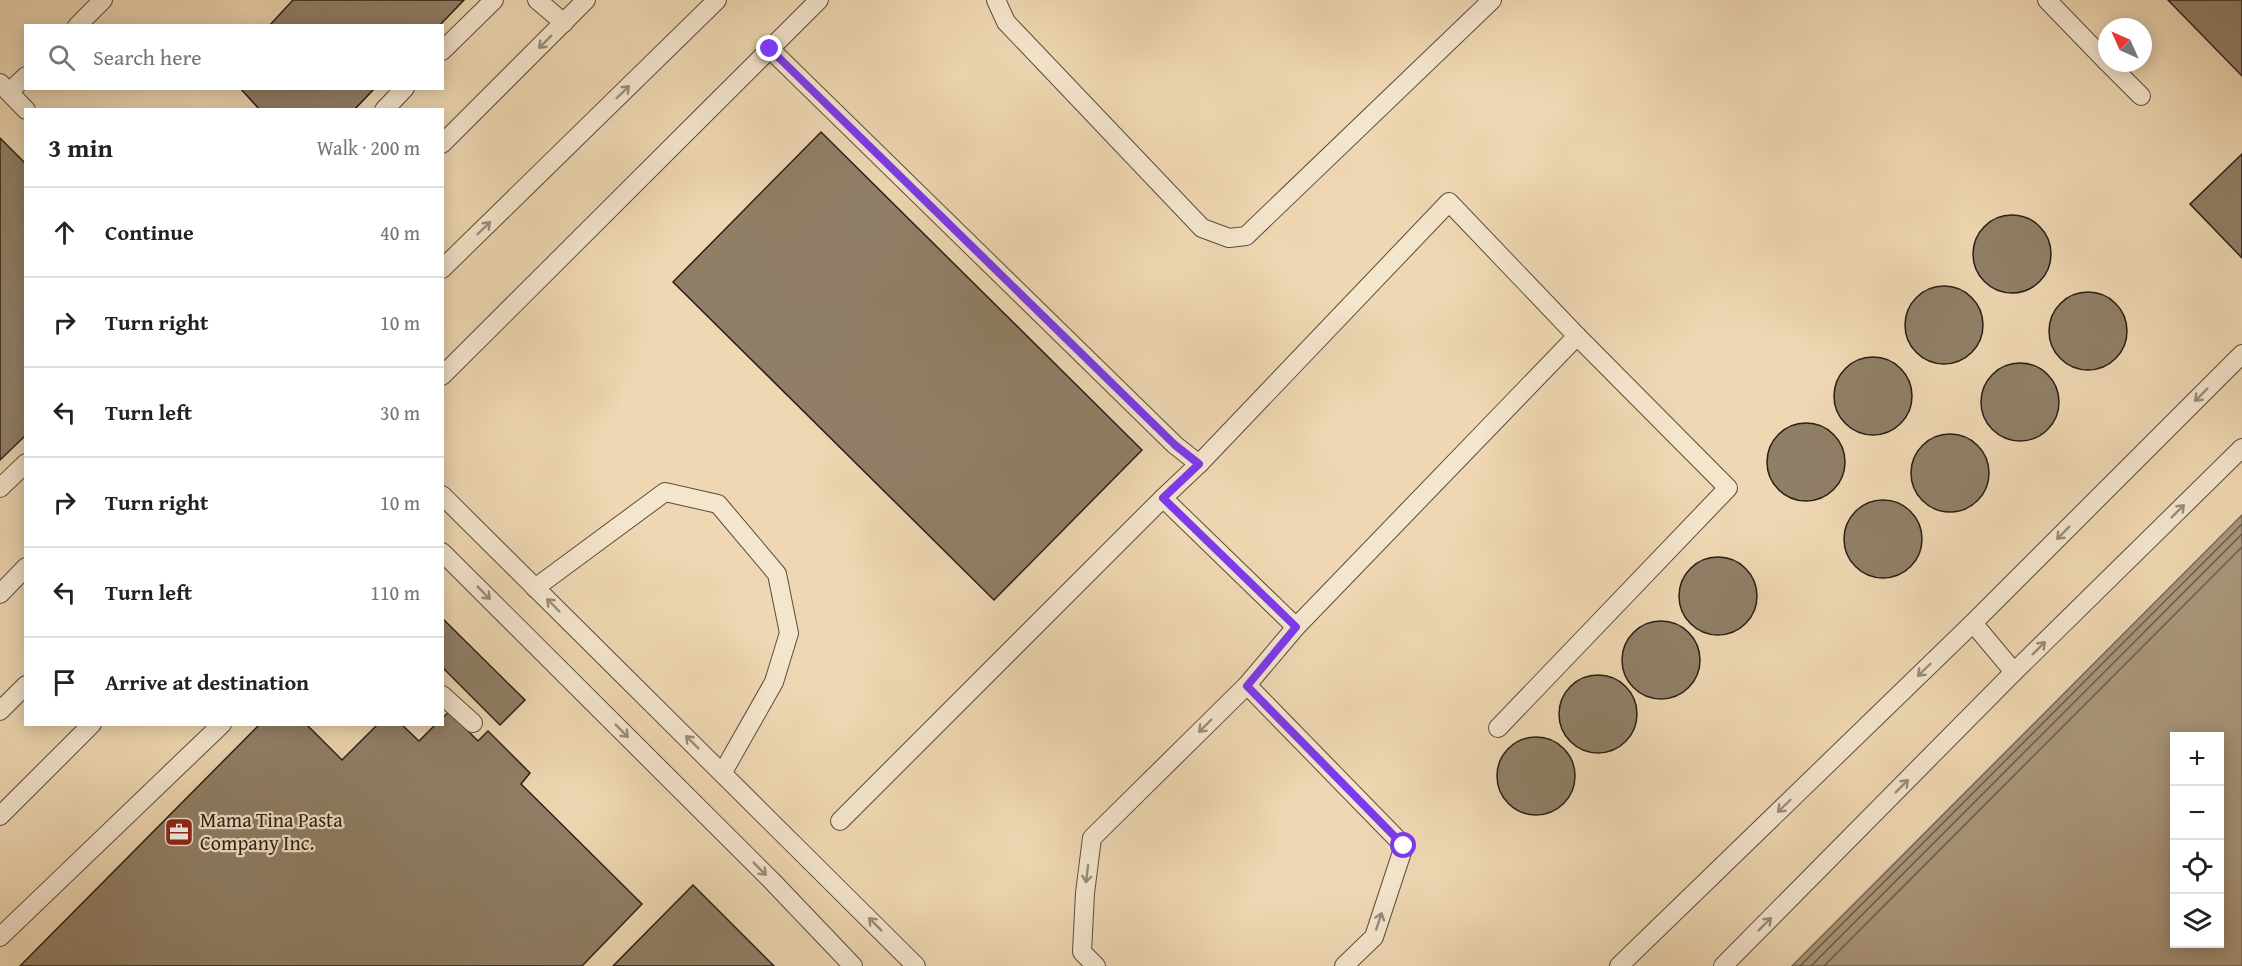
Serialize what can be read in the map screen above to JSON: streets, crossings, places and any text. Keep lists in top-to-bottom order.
{
  "places": {
    "office": ["Mama Tina Pasta Company Inc."]
  },
  "north": "top left",
  "page": {
    "search": "Search here",
    "heading": ["3 min", "Walk · 200 m"],
    "list": [
      ["Continue", "40 m"],
      ["Turn right", "10 m"],
      ["Turn left", "30 m"],
      ["Turn right", "10 m"],
      ["Turn left", "110 m"],
      "Arrive at destination"
    ],
    "map_buttons": ["+", "−"]
  }
}
